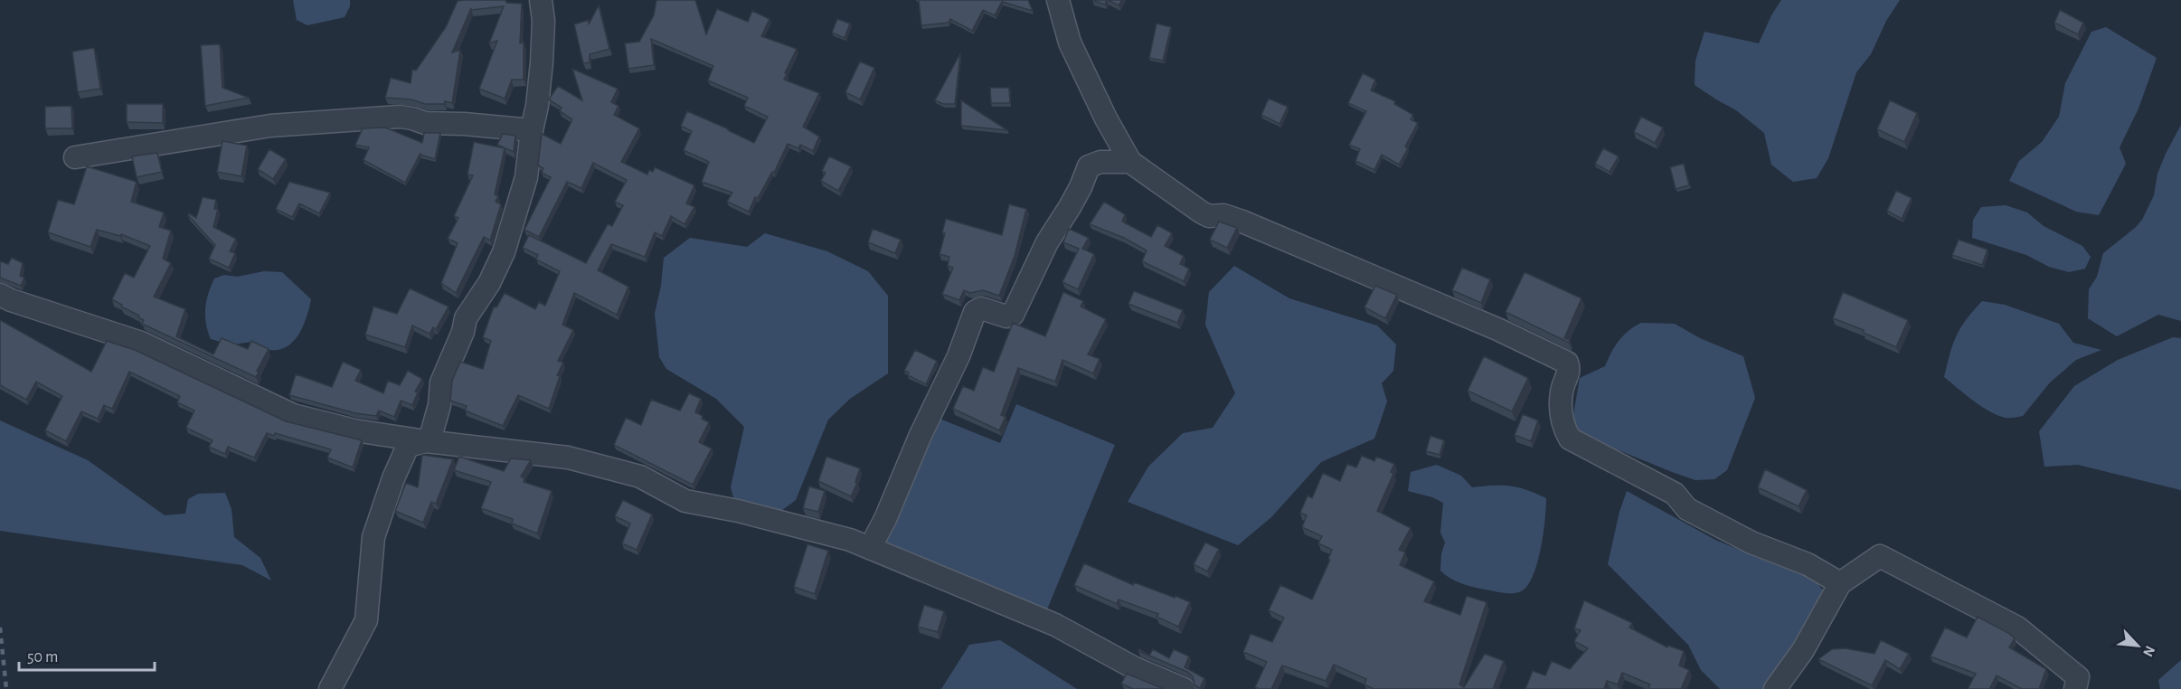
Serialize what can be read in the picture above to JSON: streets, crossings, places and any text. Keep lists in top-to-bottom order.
{
  "scale_bar": "50 m",
  "north": "bottom right"
}
